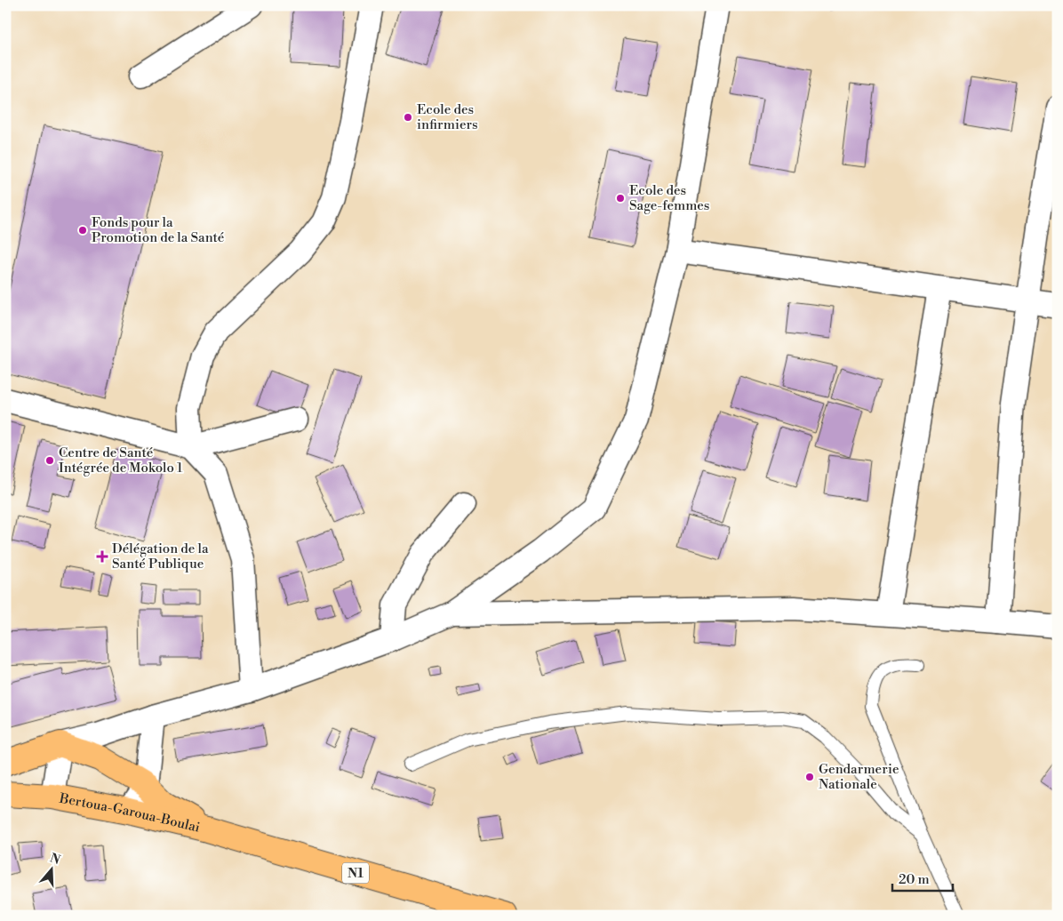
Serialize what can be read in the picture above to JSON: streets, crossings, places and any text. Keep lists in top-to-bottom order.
{
  "streets": {
    "highway": ["Bertoua-Garoua-Boulai", "N1"]
  },
  "crossings": [
    ["Bertoua-Garoua-Boulai", "N1"]
  ],
  "places": {
    "other": [
      "Ecole des infirmiers",
      "Ecole des Sage-femmes",
      "Fonds pour la Promotion de la Santé",
      "Centre de Santé Intégrée de Mokolo 1",
      "Gendarmerie Nationale"
    ],
    "health": ["Délégation de la Santé Publique"]
  },
  "scale_bar": "20 m",
  "north": "top"
}
